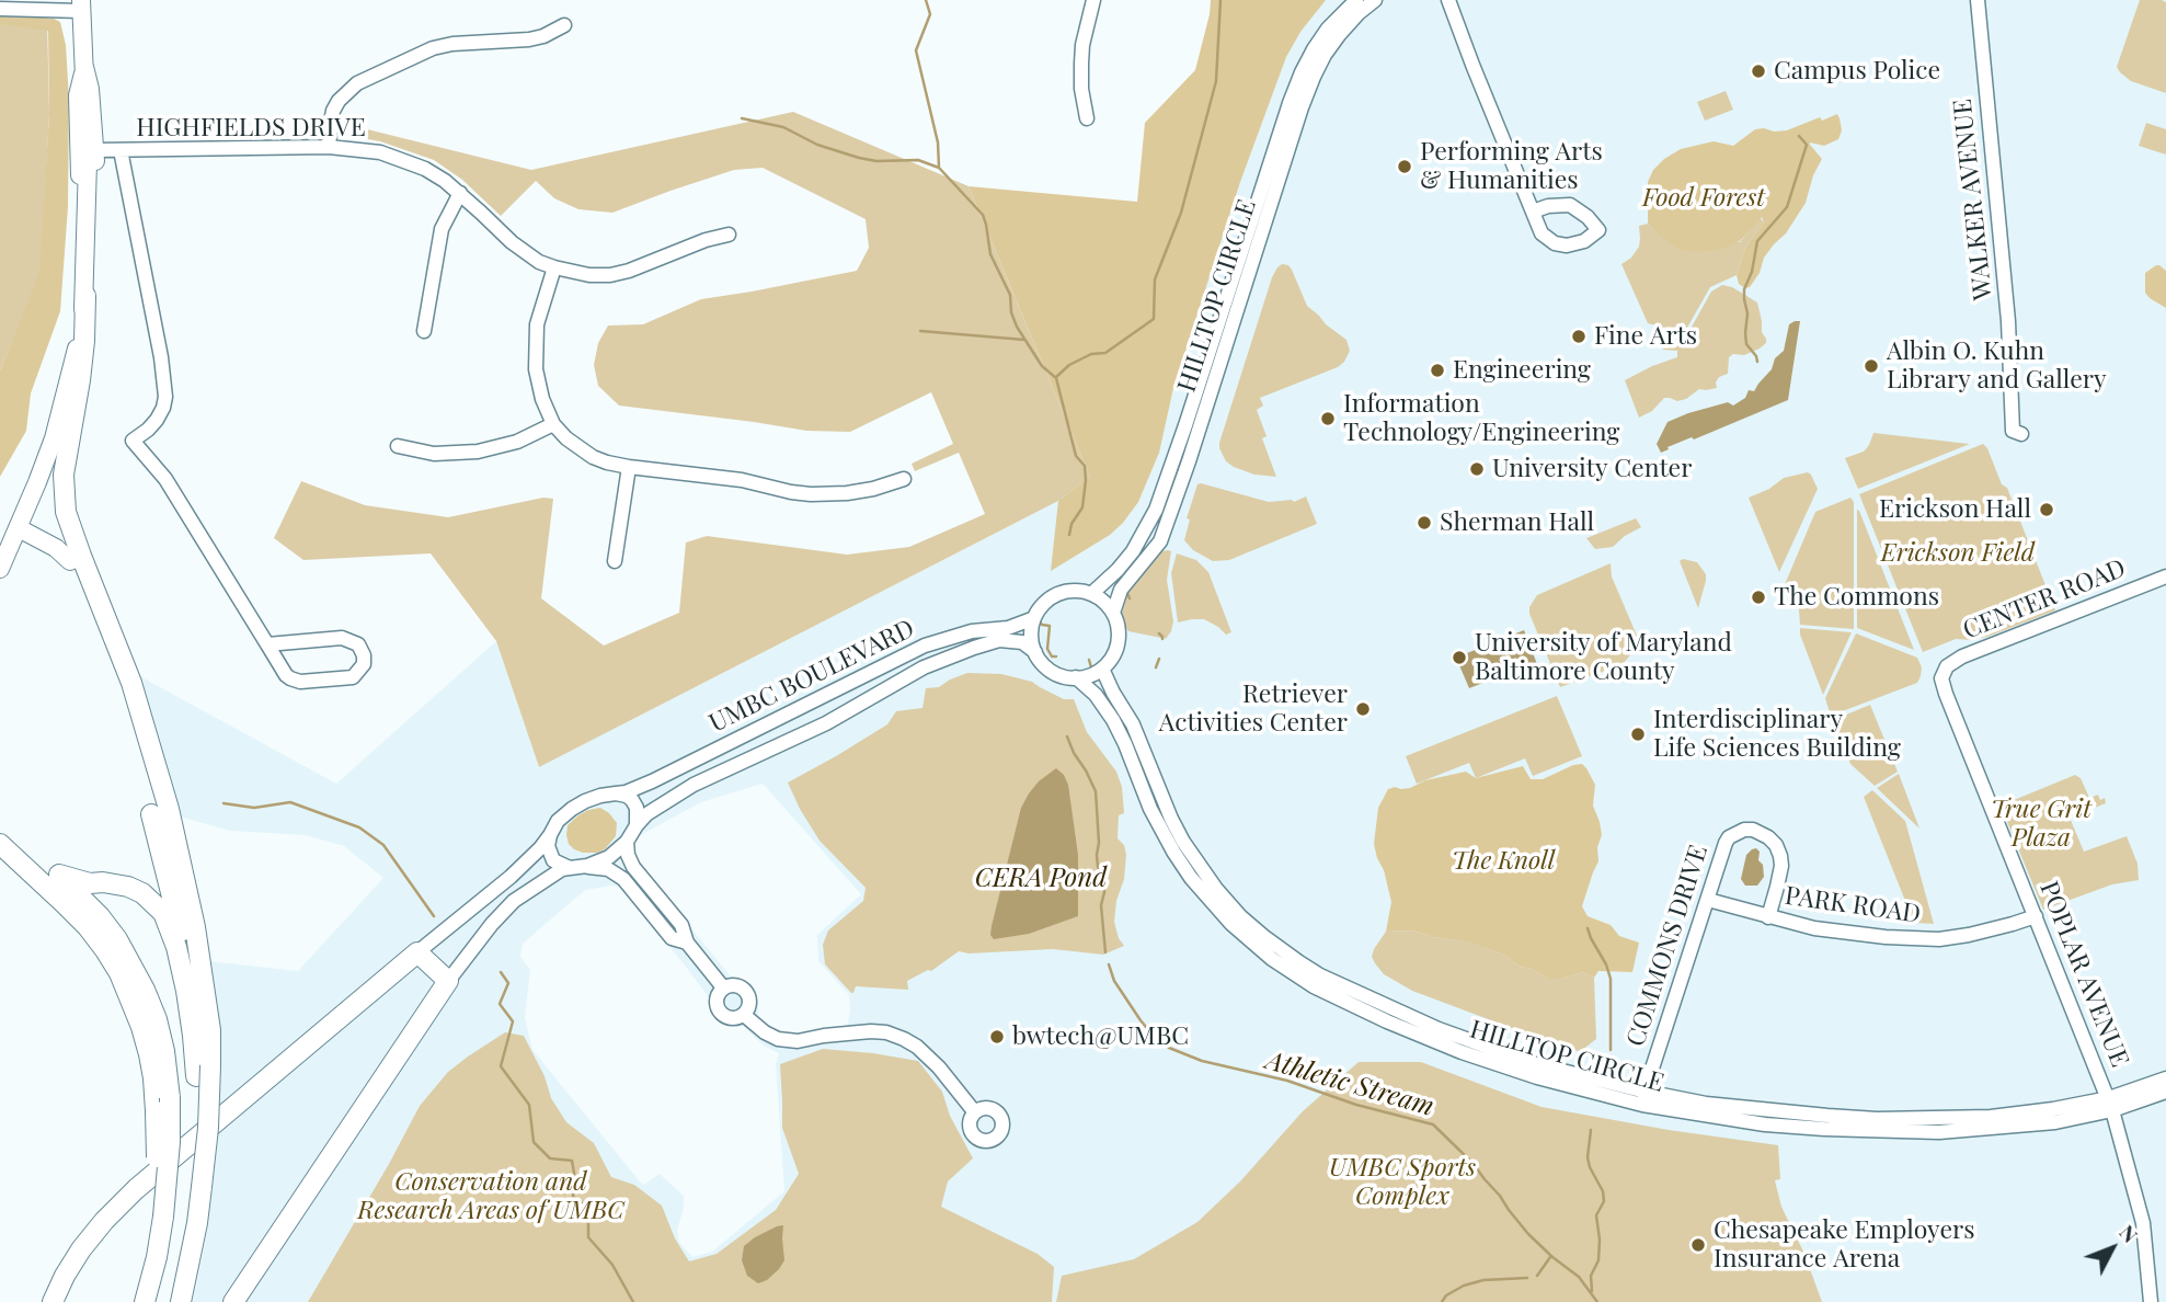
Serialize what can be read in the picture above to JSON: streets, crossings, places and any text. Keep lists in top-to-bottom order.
{
  "streets": {
    "street": [
      "HIGHFIELDS DRIVE",
      "WALKER AVENUE",
      "HILLTOP CIRCLE",
      "CENTER ROAD",
      "UMBC BOULEVARD",
      "PARK ROAD",
      "COMMONS DRIVE",
      "POPLAR AVENUE"
    ]
  },
  "crossings": [
    ["HILLTOP CIRCLE", "UMBC BOULEVARD"],
    ["HILLTOP CIRCLE", "COMMONS DRIVE"],
    ["HILLTOP CIRCLE", "POPLAR AVENUE"],
    ["CENTER ROAD", "POPLAR AVENUE"],
    ["PARK ROAD", "COMMONS DRIVE"],
    ["PARK ROAD", "POPLAR AVENUE"]
  ],
  "water": ["CERA Pond", "Athletic Stream"],
  "parks": [
    "Food Forest",
    "Erickson Field",
    "True Grit Plaza",
    "The Knoll",
    "UMBC Sports Complex",
    "Conservation and Research Areas of UMBC"
  ],
  "places": [
    "Campus Police",
    "Performing Arts & Humanities",
    "Fine Arts",
    "Albin O. Kuhn Library and Gallery",
    "Engineering",
    "Information Technology/Engineering",
    "University Center",
    "Erickson Hall",
    "Sherman Hall",
    "The Commons",
    "University of Maryland Baltimore County",
    "Retriever Activities Center",
    "Interdisciplinary Life Sciences Building",
    "bwtech@UMBC",
    "Chesapeake Employers Insurance Arena"
  ],
  "north": "top right"
}
